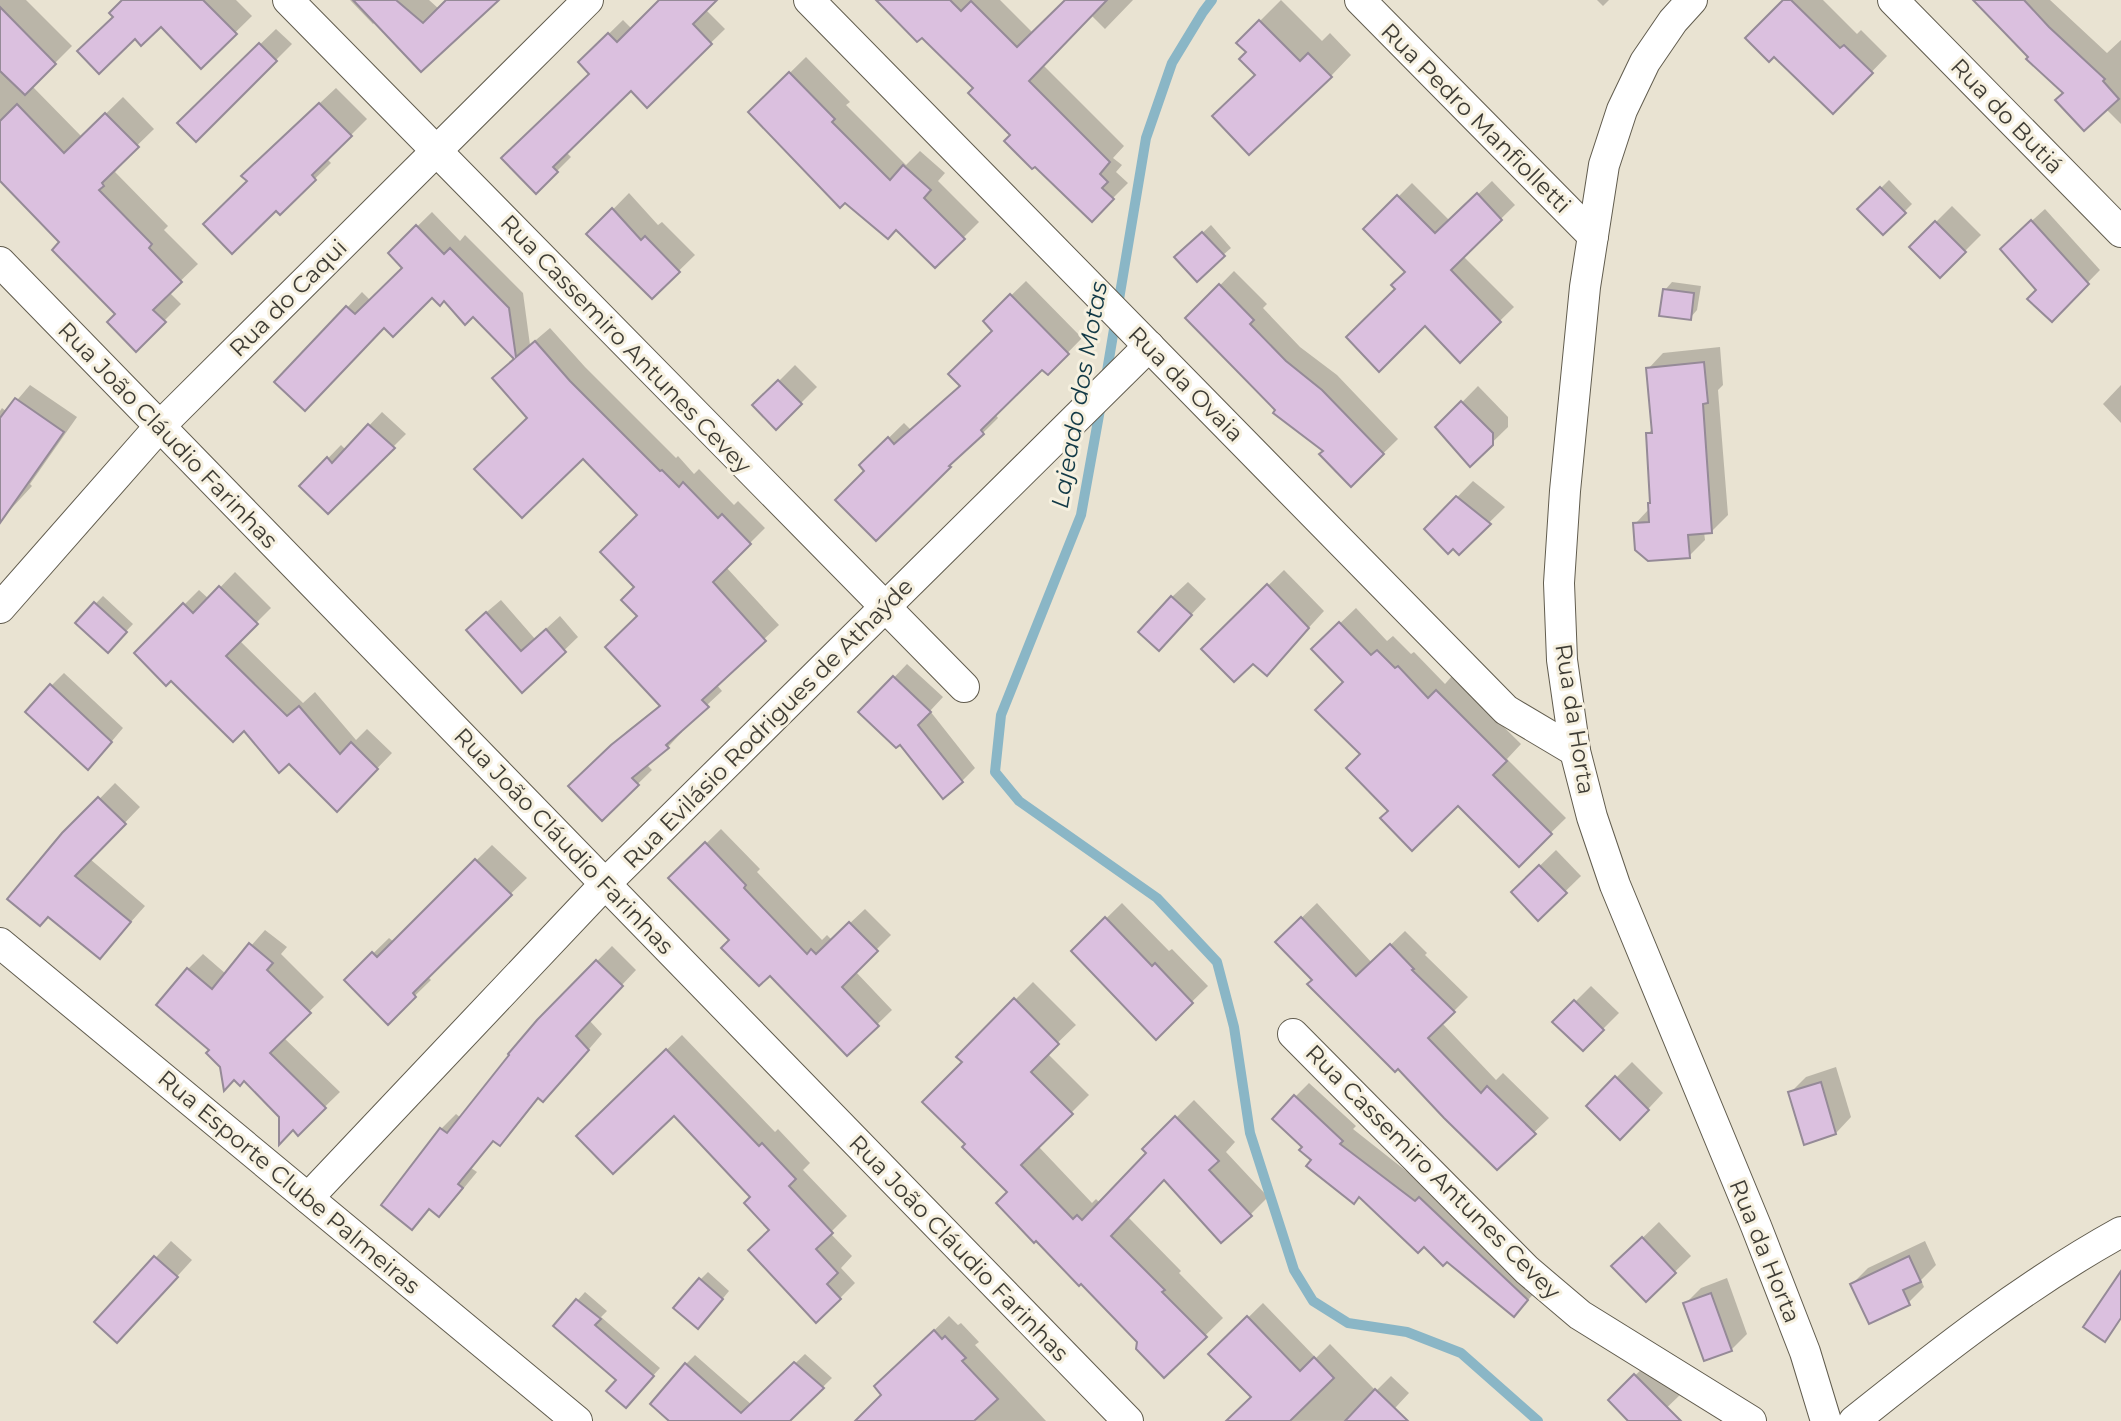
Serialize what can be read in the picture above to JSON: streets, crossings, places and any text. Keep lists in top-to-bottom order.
{
  "streets": {
    "street": [
      "Rua do Butiá",
      "Rua Pedro Manfiolletti",
      "Rua do Caqui",
      "Rua Cassemiro Antunes Cevey",
      "Rua da Ovaia",
      "Rua João Cláudio Farinhas",
      "Rua da Horta",
      "Rua Evilásio Rodrigues de Athaýde",
      "Rua Esporte Clube Palmeiras"
    ]
  },
  "crossings": [
    ["Rua Pedro Manfiolletti", "Rua da Horta"],
    ["Rua do Caqui", "Rua Cassemiro Antunes Cevey"],
    ["Rua do Caqui", "Rua João Cláudio Farinhas"],
    ["Rua Cassemiro Antunes Cevey", "Rua Evilásio Rodrigues de Athaýde"],
    ["Rua da Ovaia", "Rua da Horta"],
    ["Rua da Ovaia", "Rua Evilásio Rodrigues de Athaýde"],
    ["Rua João Cláudio Farinhas", "Rua Evilásio Rodrigues de Athaýde"],
    ["Rua Evilásio Rodrigues de Athaýde", "Rua Esporte Clube Palmeiras"]
  ],
  "water": ["Lajeado dos Motas"]
}
